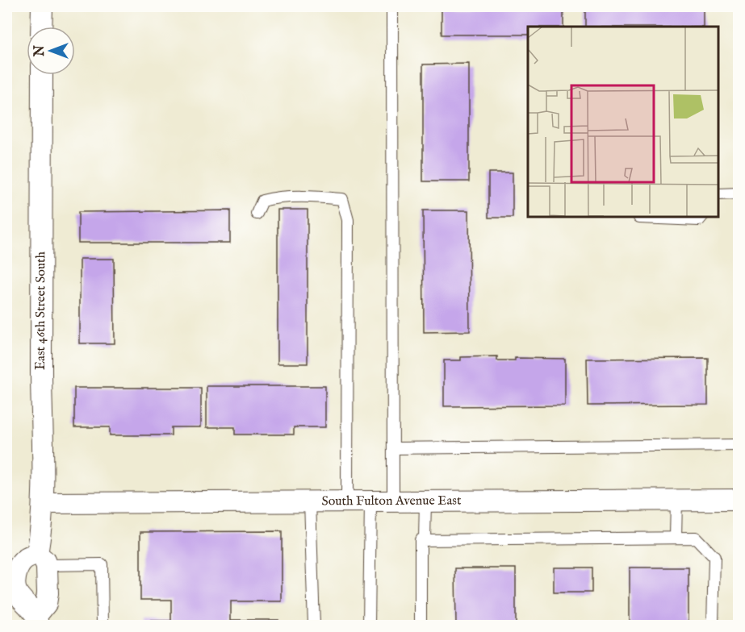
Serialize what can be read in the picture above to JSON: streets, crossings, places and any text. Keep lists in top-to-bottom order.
{
  "streets": {
    "street": ["East 46th Street South", "South Fulton Avenue East"]
  },
  "crossings": [
    ["East 46th Street South", "South Fulton Avenue East"]
  ],
  "north": "left"
}
